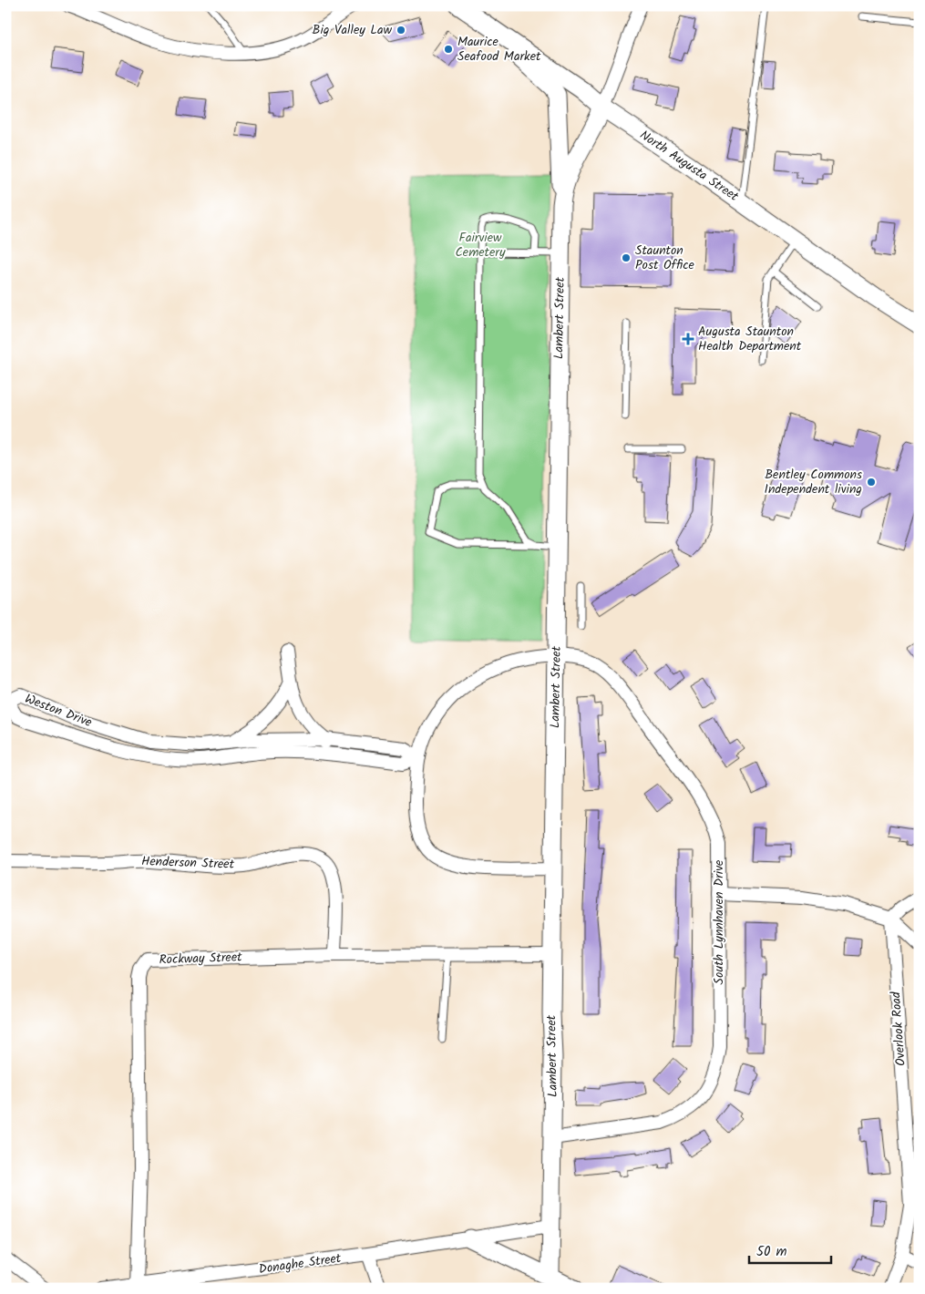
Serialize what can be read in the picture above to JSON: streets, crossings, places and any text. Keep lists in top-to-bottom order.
{
  "streets": {
    "street": [
      "North Augusta Street",
      "Lambert Street",
      "Weston Drive",
      "Henderson Street",
      "South Lynnhaven Drive",
      "Rockway Street",
      "Overlook Road",
      "Donaghe Street"
    ]
  },
  "crossings": [
    ["North Augusta Street", "Lambert Street"],
    ["Lambert Street", "South Lynnhaven Drive"],
    ["Lambert Street", "Rockway Street"],
    ["Lambert Street", "Donaghe Street"],
    ["Weston Drive", "South Lynnhaven Drive"],
    ["Henderson Street", "Rockway Street"],
    ["Rockway Street", "Donaghe Street"]
  ],
  "parks": ["Fairview Cemetery"],
  "places": {
    "other": [
      "Big Valley Law",
      "Maurice Seafood Market",
      "Staunton Post Office",
      "Bentley Commons Independent living"
    ],
    "health": ["Augusta Staunton Health Department"]
  },
  "scale_bar": "50 m"
}
